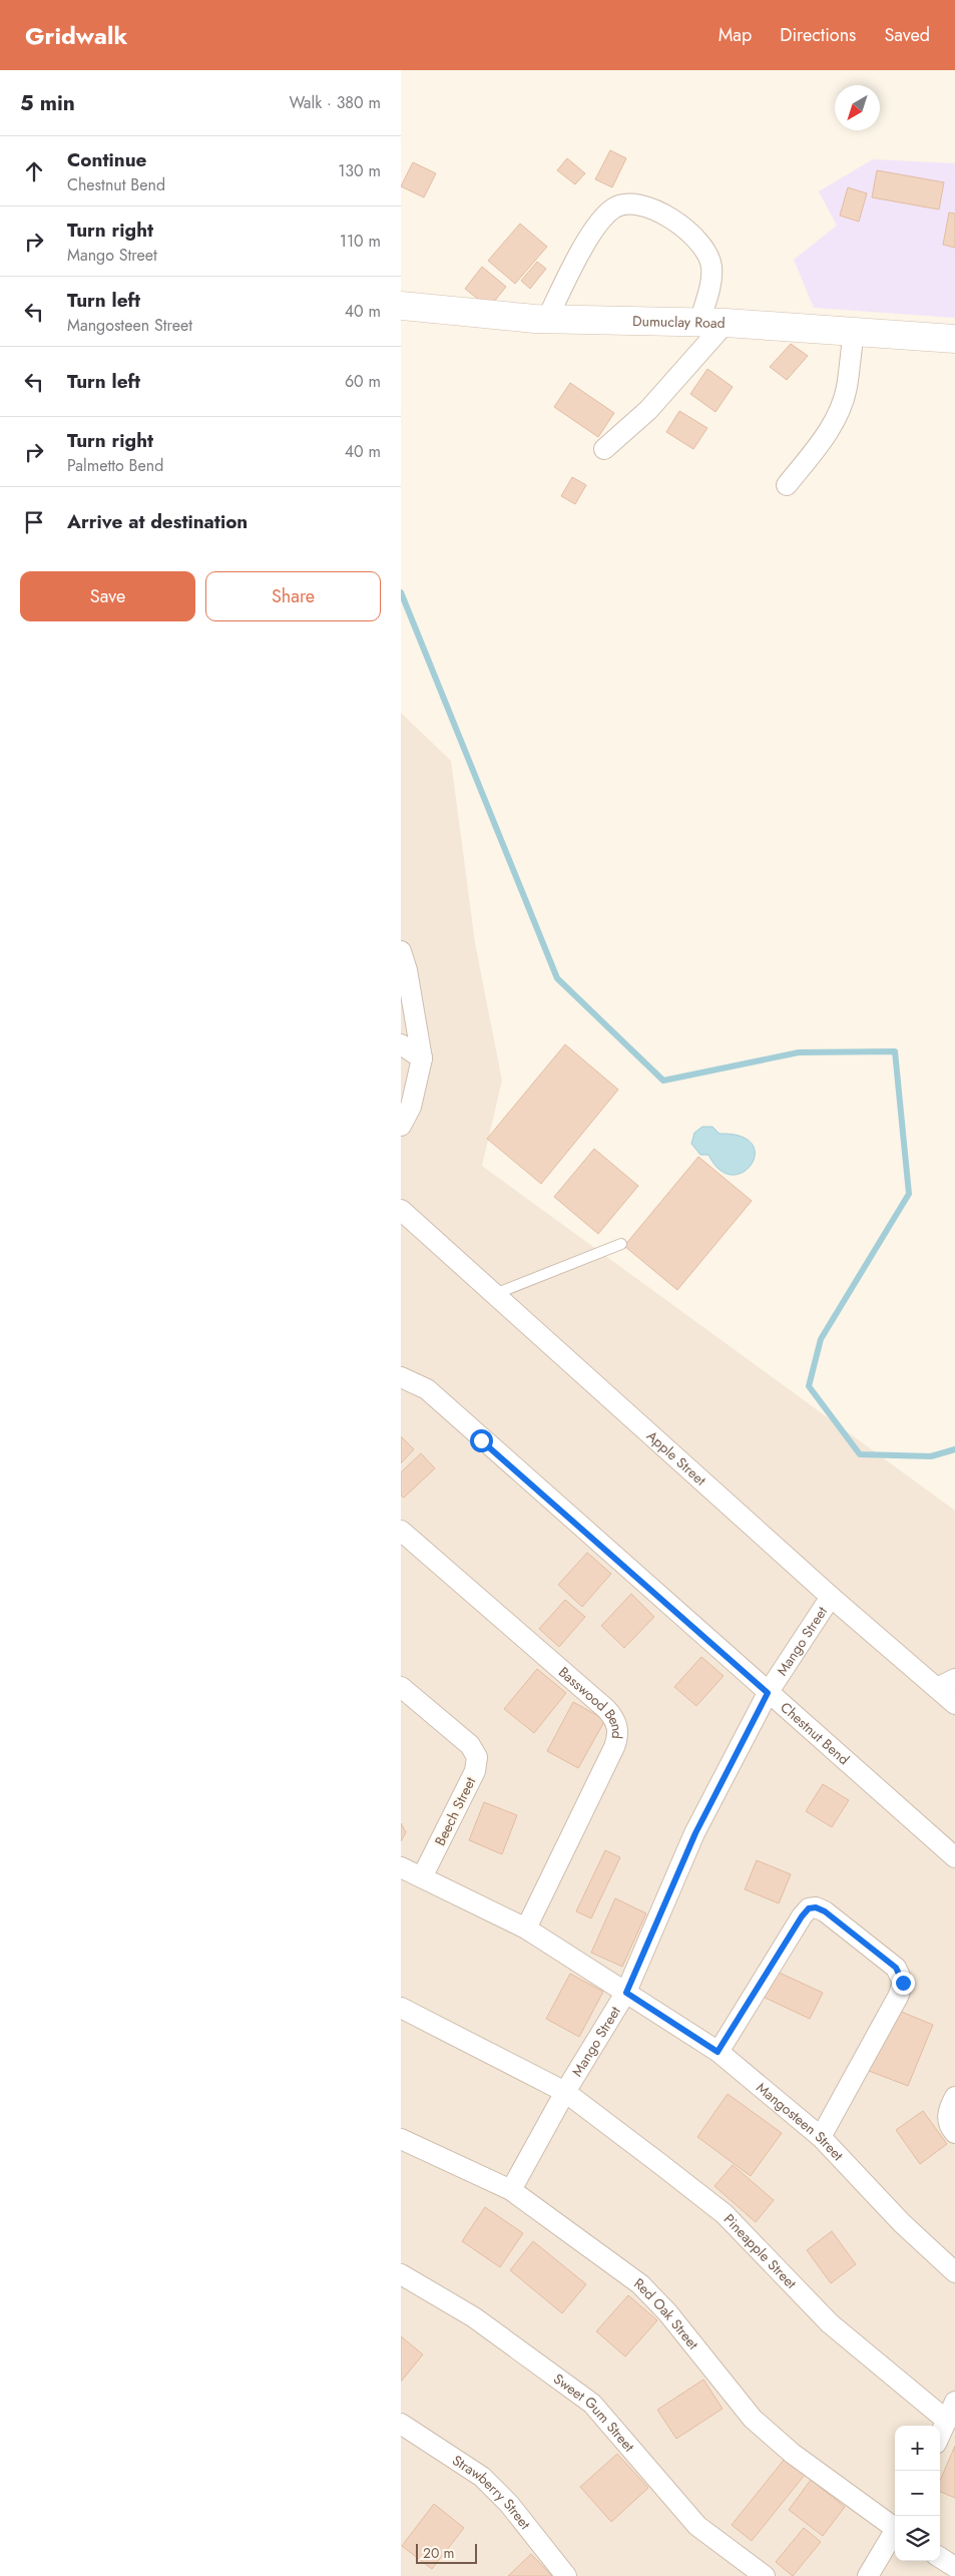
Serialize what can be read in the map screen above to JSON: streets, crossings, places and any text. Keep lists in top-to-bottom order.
{
  "streets": {
    "street": [
      "Dumuclay Road",
      "Apple Street",
      "Mango Street",
      "Basswood Bend",
      "Chestnut Bend",
      "Beech Street",
      "Mangosteen Street",
      "Pineapple Street",
      "Red Oak Street",
      "Sweet Gum Street",
      "Strawberry Street"
    ]
  },
  "crossings": [
    ["Apple Street", "Mango Street"],
    ["Mango Street", "Chestnut Bend"],
    ["Mango Street", "Mangosteen Street"],
    ["Mango Street", "Pineapple Street"],
    ["Mango Street", "Red Oak Street"],
    ["Basswood Bend", "Mangosteen Street"],
    ["Beech Street", "Mangosteen Street"]
  ],
  "scale_bar": "20 m",
  "north": "bottom left",
  "page": {
    "header": "Gridwalk",
    "nav": ["Map", "Directions", "Saved"],
    "heading": ["5 min", "Walk · 380 m"],
    "list": [
      ["Continue", "Chestnut Bend", "130 m"],
      ["Turn right", "Mango Street", "110 m"],
      ["Turn left", "Mangosteen Street", "40 m"],
      ["Turn left", "60 m"],
      ["Turn right", "Palmetto Bend", "40 m"],
      "Arrive at destination"
    ],
    "buttons": ["Save", "Share"],
    "map_buttons": ["+", "−"],
    "scale": "20 m"
  }
}
